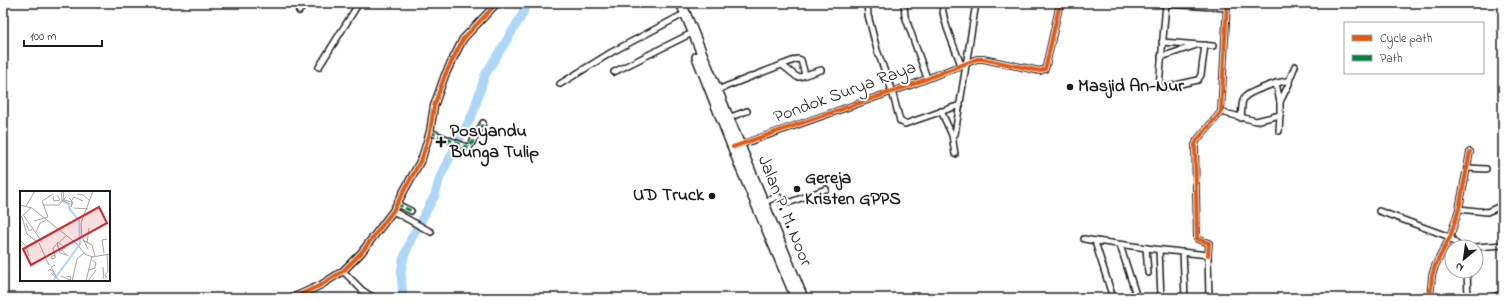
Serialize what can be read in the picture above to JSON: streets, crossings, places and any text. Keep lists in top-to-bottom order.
{
  "streets": {
    "highway": ["Jalan P. M. Noor"],
    "street": ["Pondok Surya Raya"]
  },
  "crossings": [
    ["Pondok Surya Raya", "Jalan P. M. Noor"]
  ],
  "places": {
    "other": ["Masjid An-Nur", "Gereja Kristen GPPS", "UD Truck"],
    "health": ["Posyandu Bunga Tulip"]
  },
  "legend": ["Cycle path", "Path"],
  "scale_bar": "100 m",
  "north": "bottom left"
}
